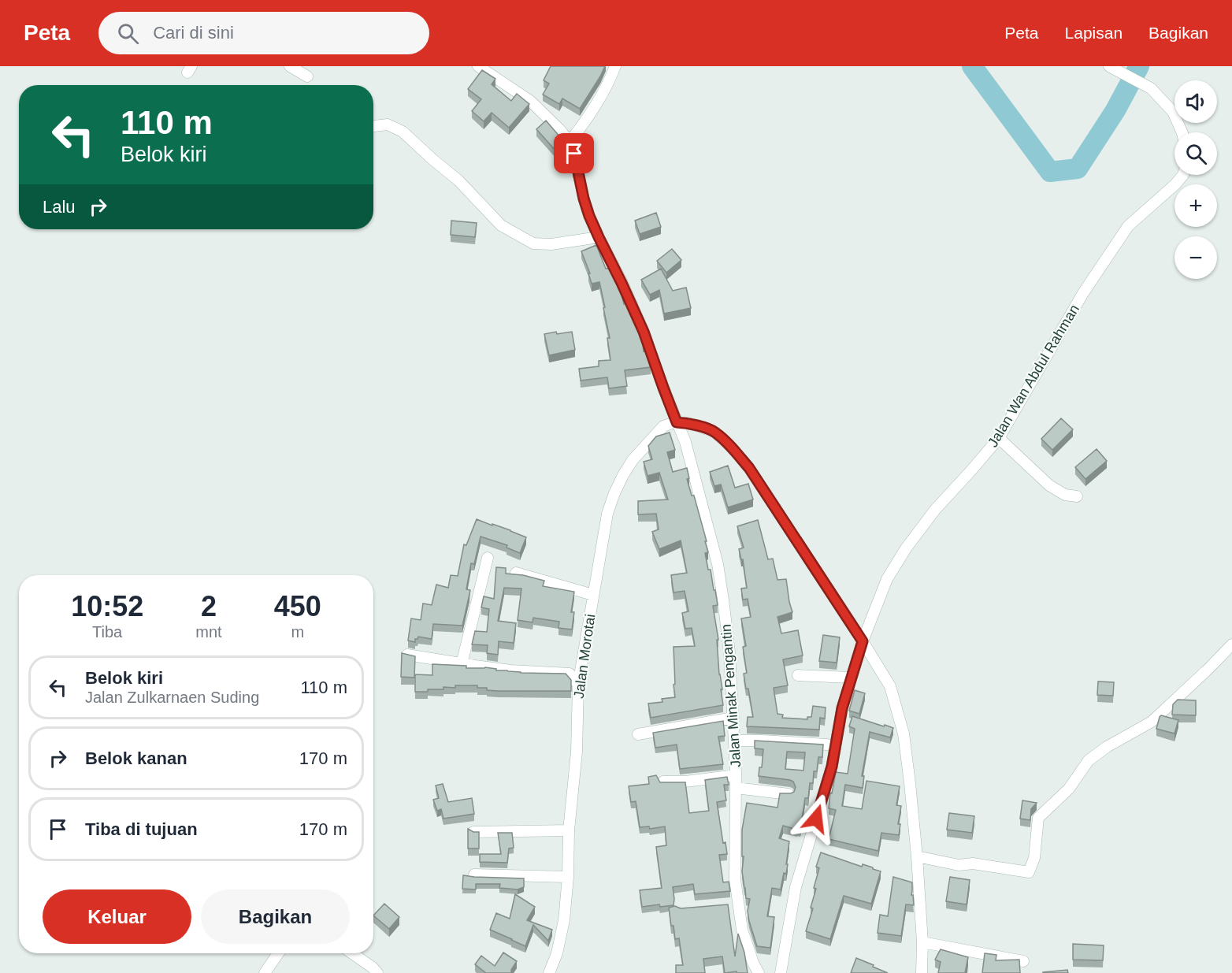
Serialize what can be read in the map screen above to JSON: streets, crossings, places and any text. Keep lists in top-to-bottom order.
{
  "streets": {
    "street": ["Jalan Wan Abdul Rahman", "Jalan Morotai", "Jalan Minak Pengantin"]
  },
  "crossings": [
    ["Jalan Morotai", "Jalan Minak Pengantin"]
  ],
  "page": {
    "header": "Peta",
    "search": "Cari di sini",
    "nav": ["Peta", "Lapisan", "Bagikan"],
    "map_buttons": ["+", "−"],
    "turn": ["110 m", "Belok kiri"],
    "then": "Lalu",
    "eta": [
      "10:52",
      "Tiba",
      "2",
      "mnt",
      "450",
      "m"
    ],
    "list": [
      {
        "name": "Belok kiri",
        "note": "Jalan Zulkarnaen Suding",
        "value": "110 m"
      },
      {
        "name": "Belok kanan",
        "value": "170 m"
      },
      {
        "name": "Tiba di tujuan",
        "value": "170 m"
      }
    ],
    "buttons": ["Keluar", "Bagikan"]
  }
}
